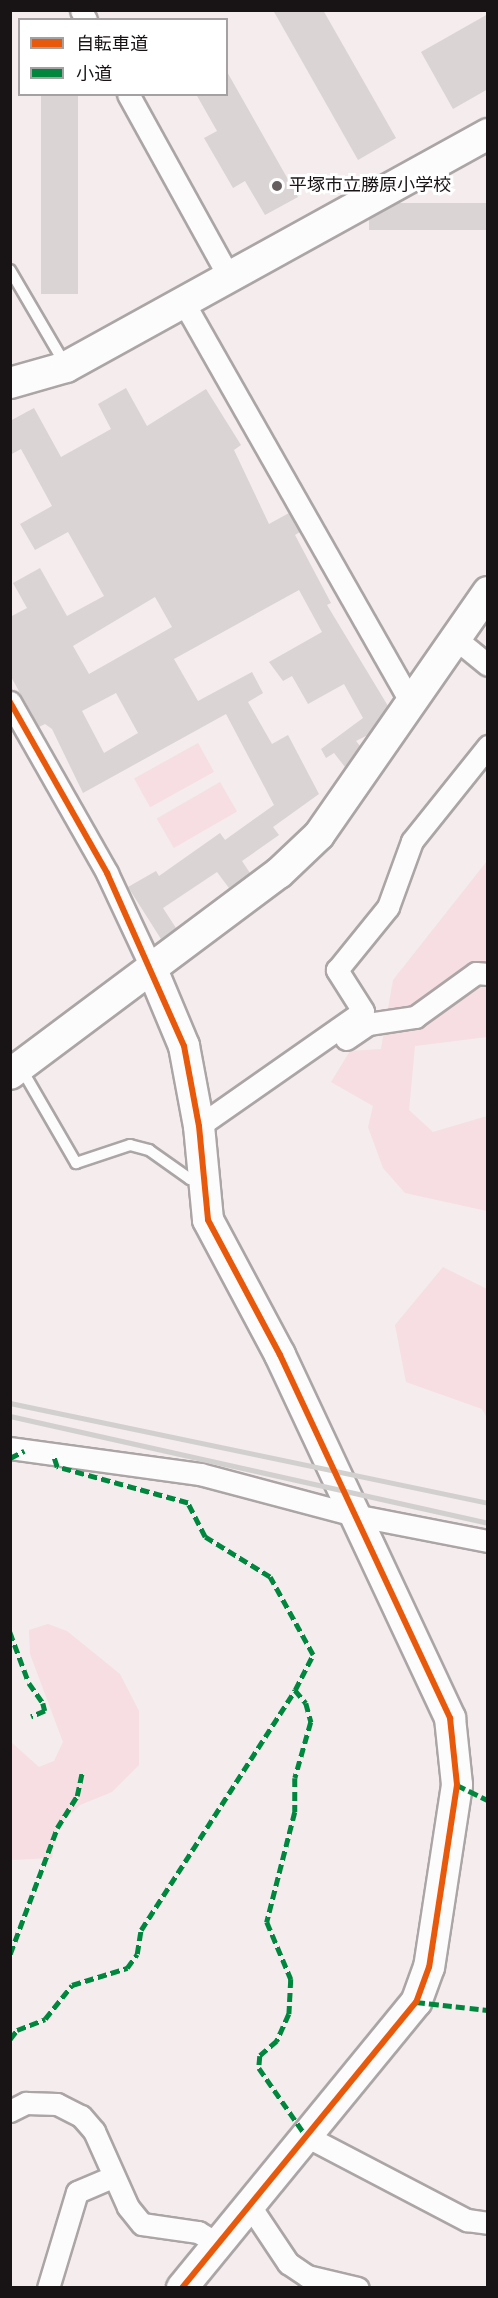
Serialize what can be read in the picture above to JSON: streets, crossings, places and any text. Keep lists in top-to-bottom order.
{
  "places": ["平塚市立勝原小学校"],
  "legend": ["自転車道", "小道"]
}
